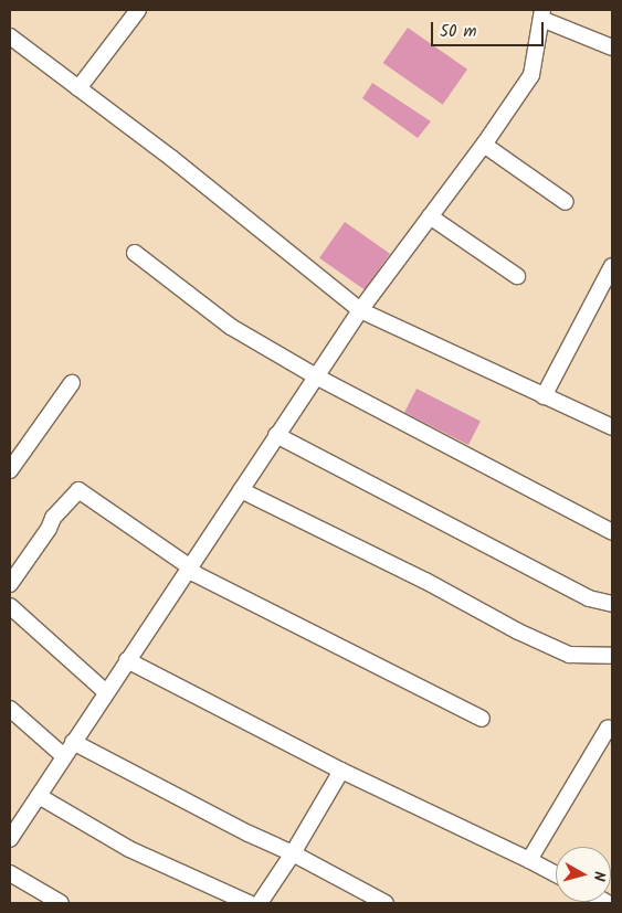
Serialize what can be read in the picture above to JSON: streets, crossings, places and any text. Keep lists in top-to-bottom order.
{
  "scale_bar": "50 m",
  "north": "right"
}
